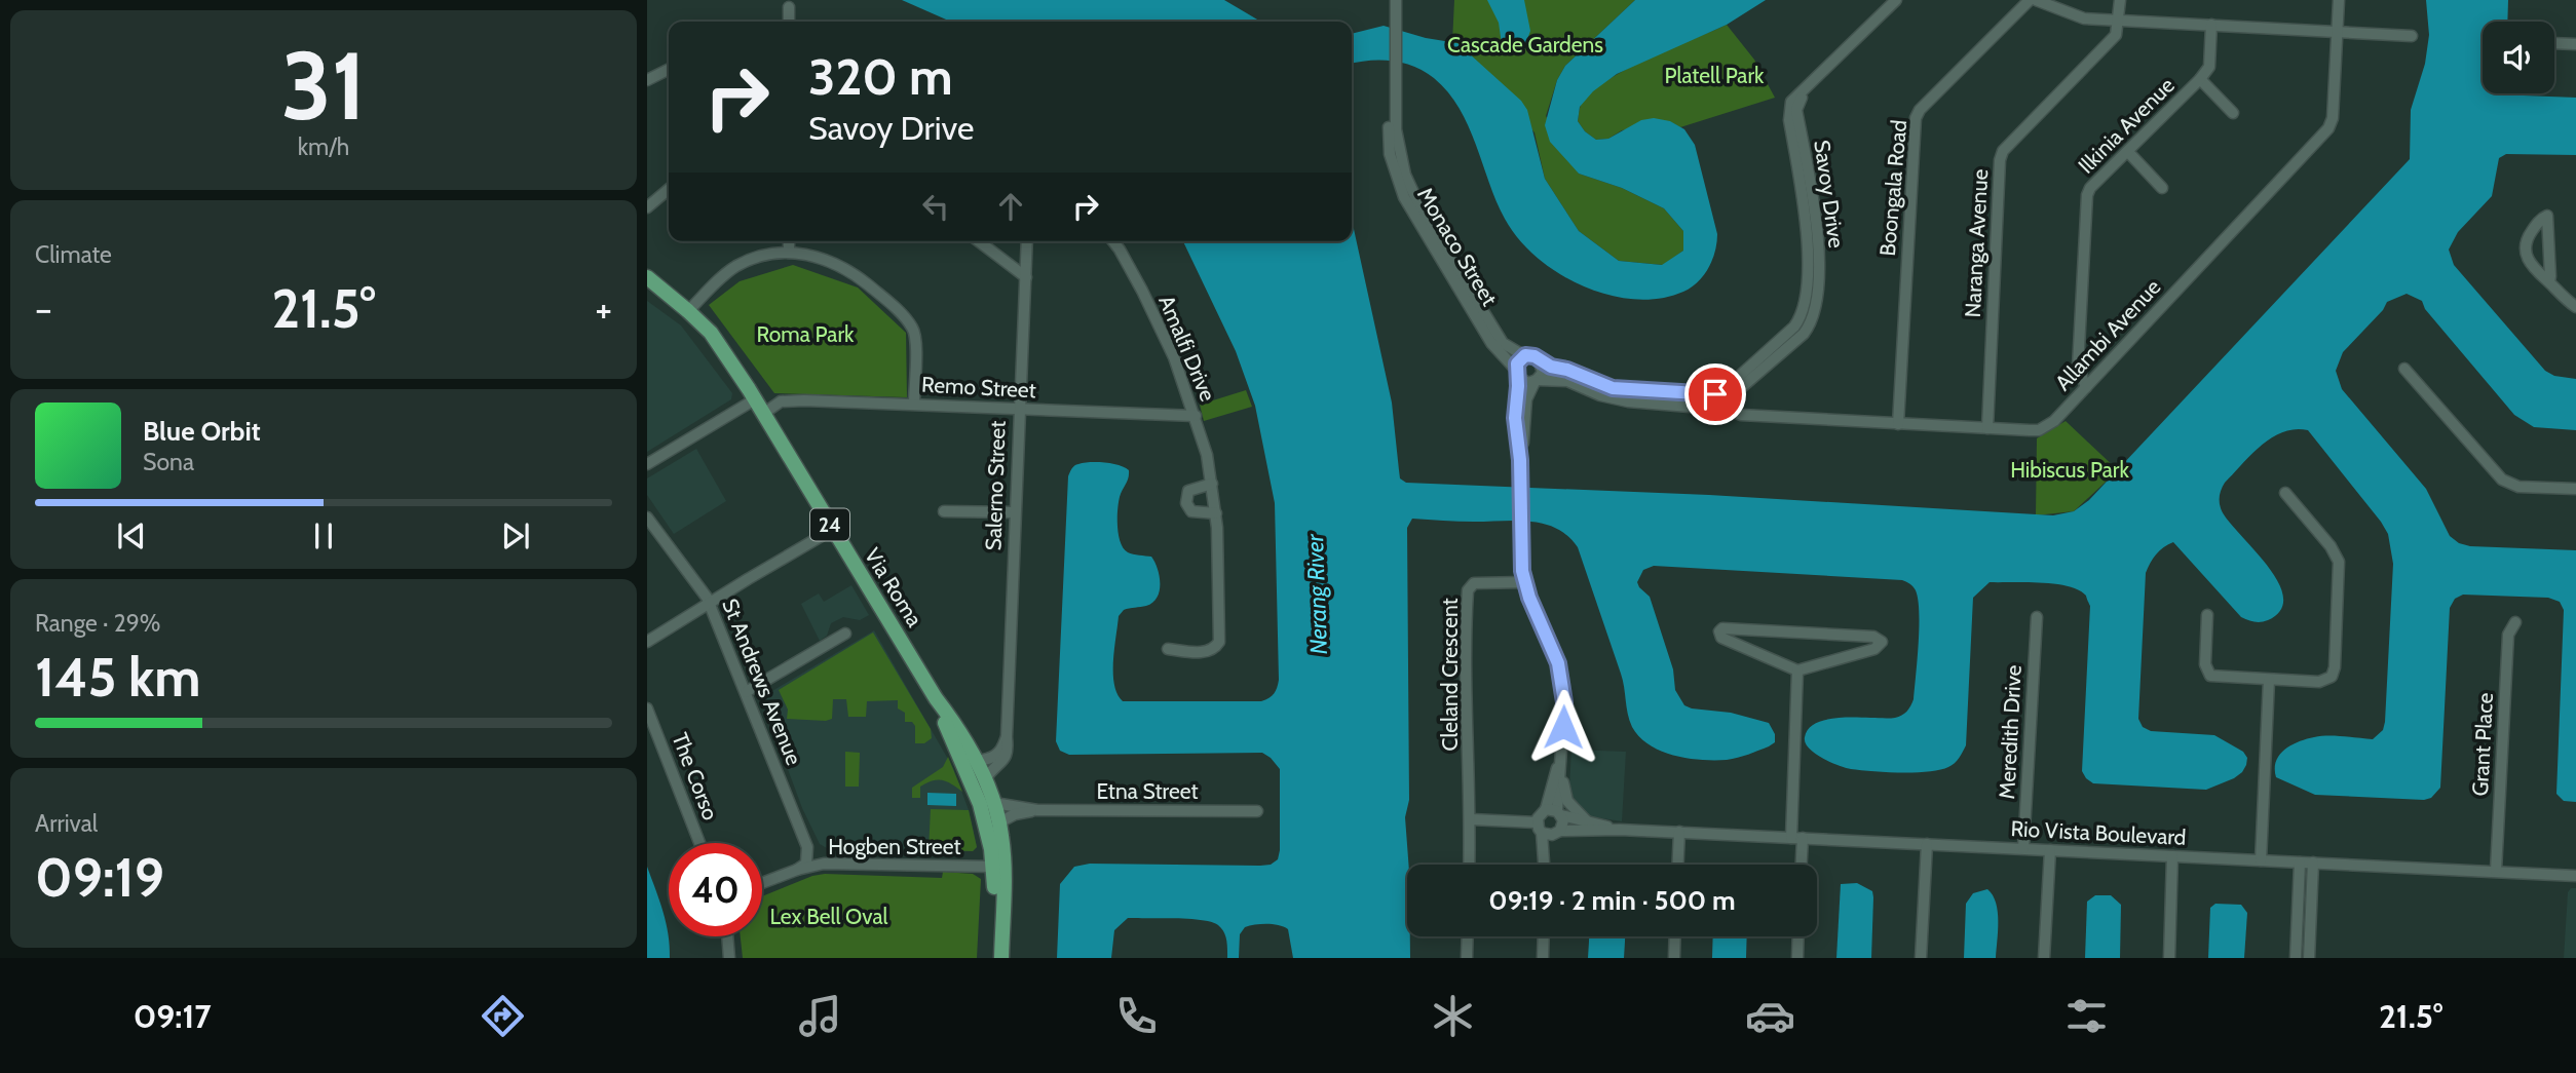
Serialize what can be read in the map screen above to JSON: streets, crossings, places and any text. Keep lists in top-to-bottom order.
{
  "streets": {
    "main road": ["24", "Via Roma"],
    "street": [
      "Ilkinia Avenue",
      "Boongala Road",
      "Savoy Drive",
      "Naranga Avenue",
      "Monaco Street",
      "Allambi Avenue",
      "Amalfi Drive",
      "Remo Street",
      "Salerno Street",
      "Cleland Crescent",
      "St Andrews Avenue",
      "Meredith Drive",
      "Grant Place",
      "The Corso",
      "Etna Street",
      "Rio Vista Boulevard",
      "Hogben Street"
    ]
  },
  "crossings": [
    ["Ilkinia Avenue", "Allambi Avenue"],
    ["Boongala Road", "Allambi Avenue"],
    ["Savoy Drive", "Allambi Avenue"],
    ["Naranga Avenue", "Allambi Avenue"],
    ["Amalfi Drive", "Remo Street"],
    ["Remo Street", "Salerno Street"],
    ["Remo Street", "Via Roma"],
    ["Salerno Street", "Via Roma"],
    ["24", "Via Roma"],
    ["24", "Etna Street"],
    ["24", "Hogben Street"],
    ["Via Roma", "Etna Street"],
    ["Via Roma", "Hogben Street"],
    ["Cleland Crescent", "Rio Vista Boulevard"],
    ["St Andrews Avenue", "Hogben Street"],
    ["Meredith Drive", "Rio Vista Boulevard"],
    ["Grant Place", "Rio Vista Boulevard"]
  ],
  "water": ["Nerang River"],
  "parks": [
    "Cascade Gardens",
    "Platell Park",
    "Roma Park",
    "Hibiscus Park",
    "Lex Bell Oval"
  ],
  "page": {
    "tile": [
      ["31", "km/h"],
      "Climate",
      ["Range · 29%", "145 km"],
      ["Arrival", "09:19"]
    ],
    "turn": ["320 m", "Savoy Drive"],
    "heat": ["−", "21.5°", "+"],
    "song": ["Blue Orbit", "Sona"],
    "limit": "40",
    "trip": "09:19 · 2 min · 500 m",
    "tabs": ["09:17", "21.5°"]
  }
}
